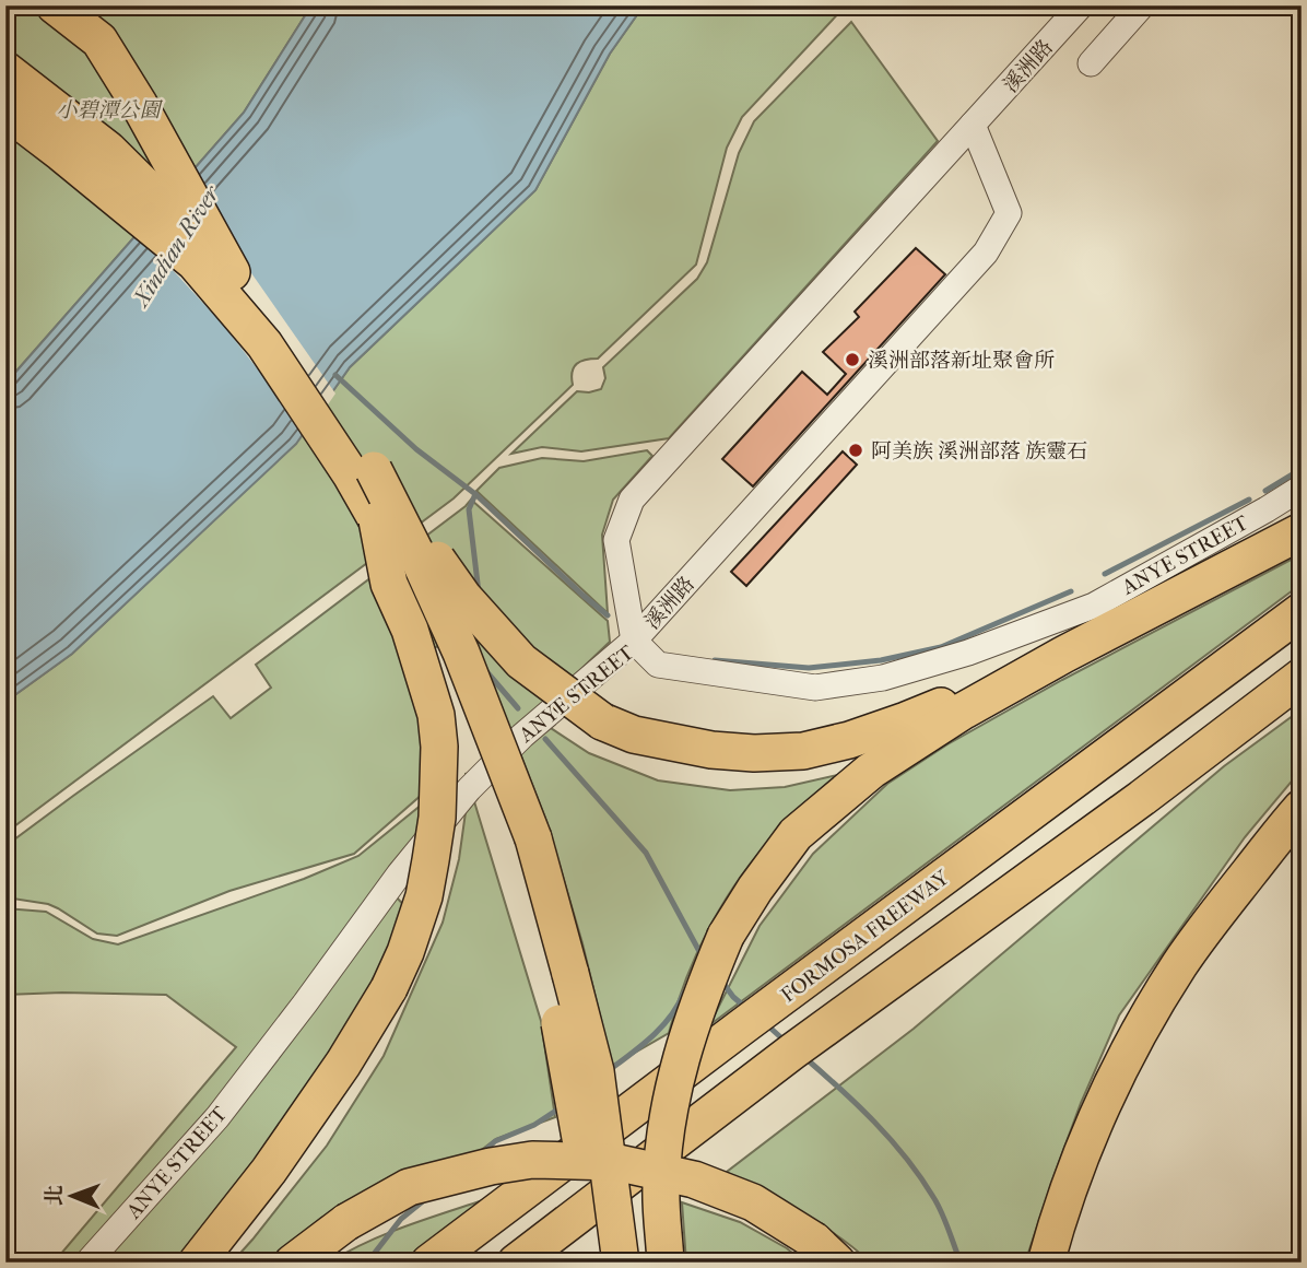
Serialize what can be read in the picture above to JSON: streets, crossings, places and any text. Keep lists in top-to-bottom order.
{
  "streets": {
    "highway": ["FORMOSA FREEWAY"],
    "street": ["溪洲路", "ANYE STREET"]
  },
  "crossings": [
    ["溪洲路", "ANYE STREET"]
  ],
  "water": ["Xindian River"],
  "parks": ["小碧潭公園"],
  "places": ["溪洲部落新址聚會所", "阿美族 溪洲部落 族靈石"],
  "north": "left"
}
